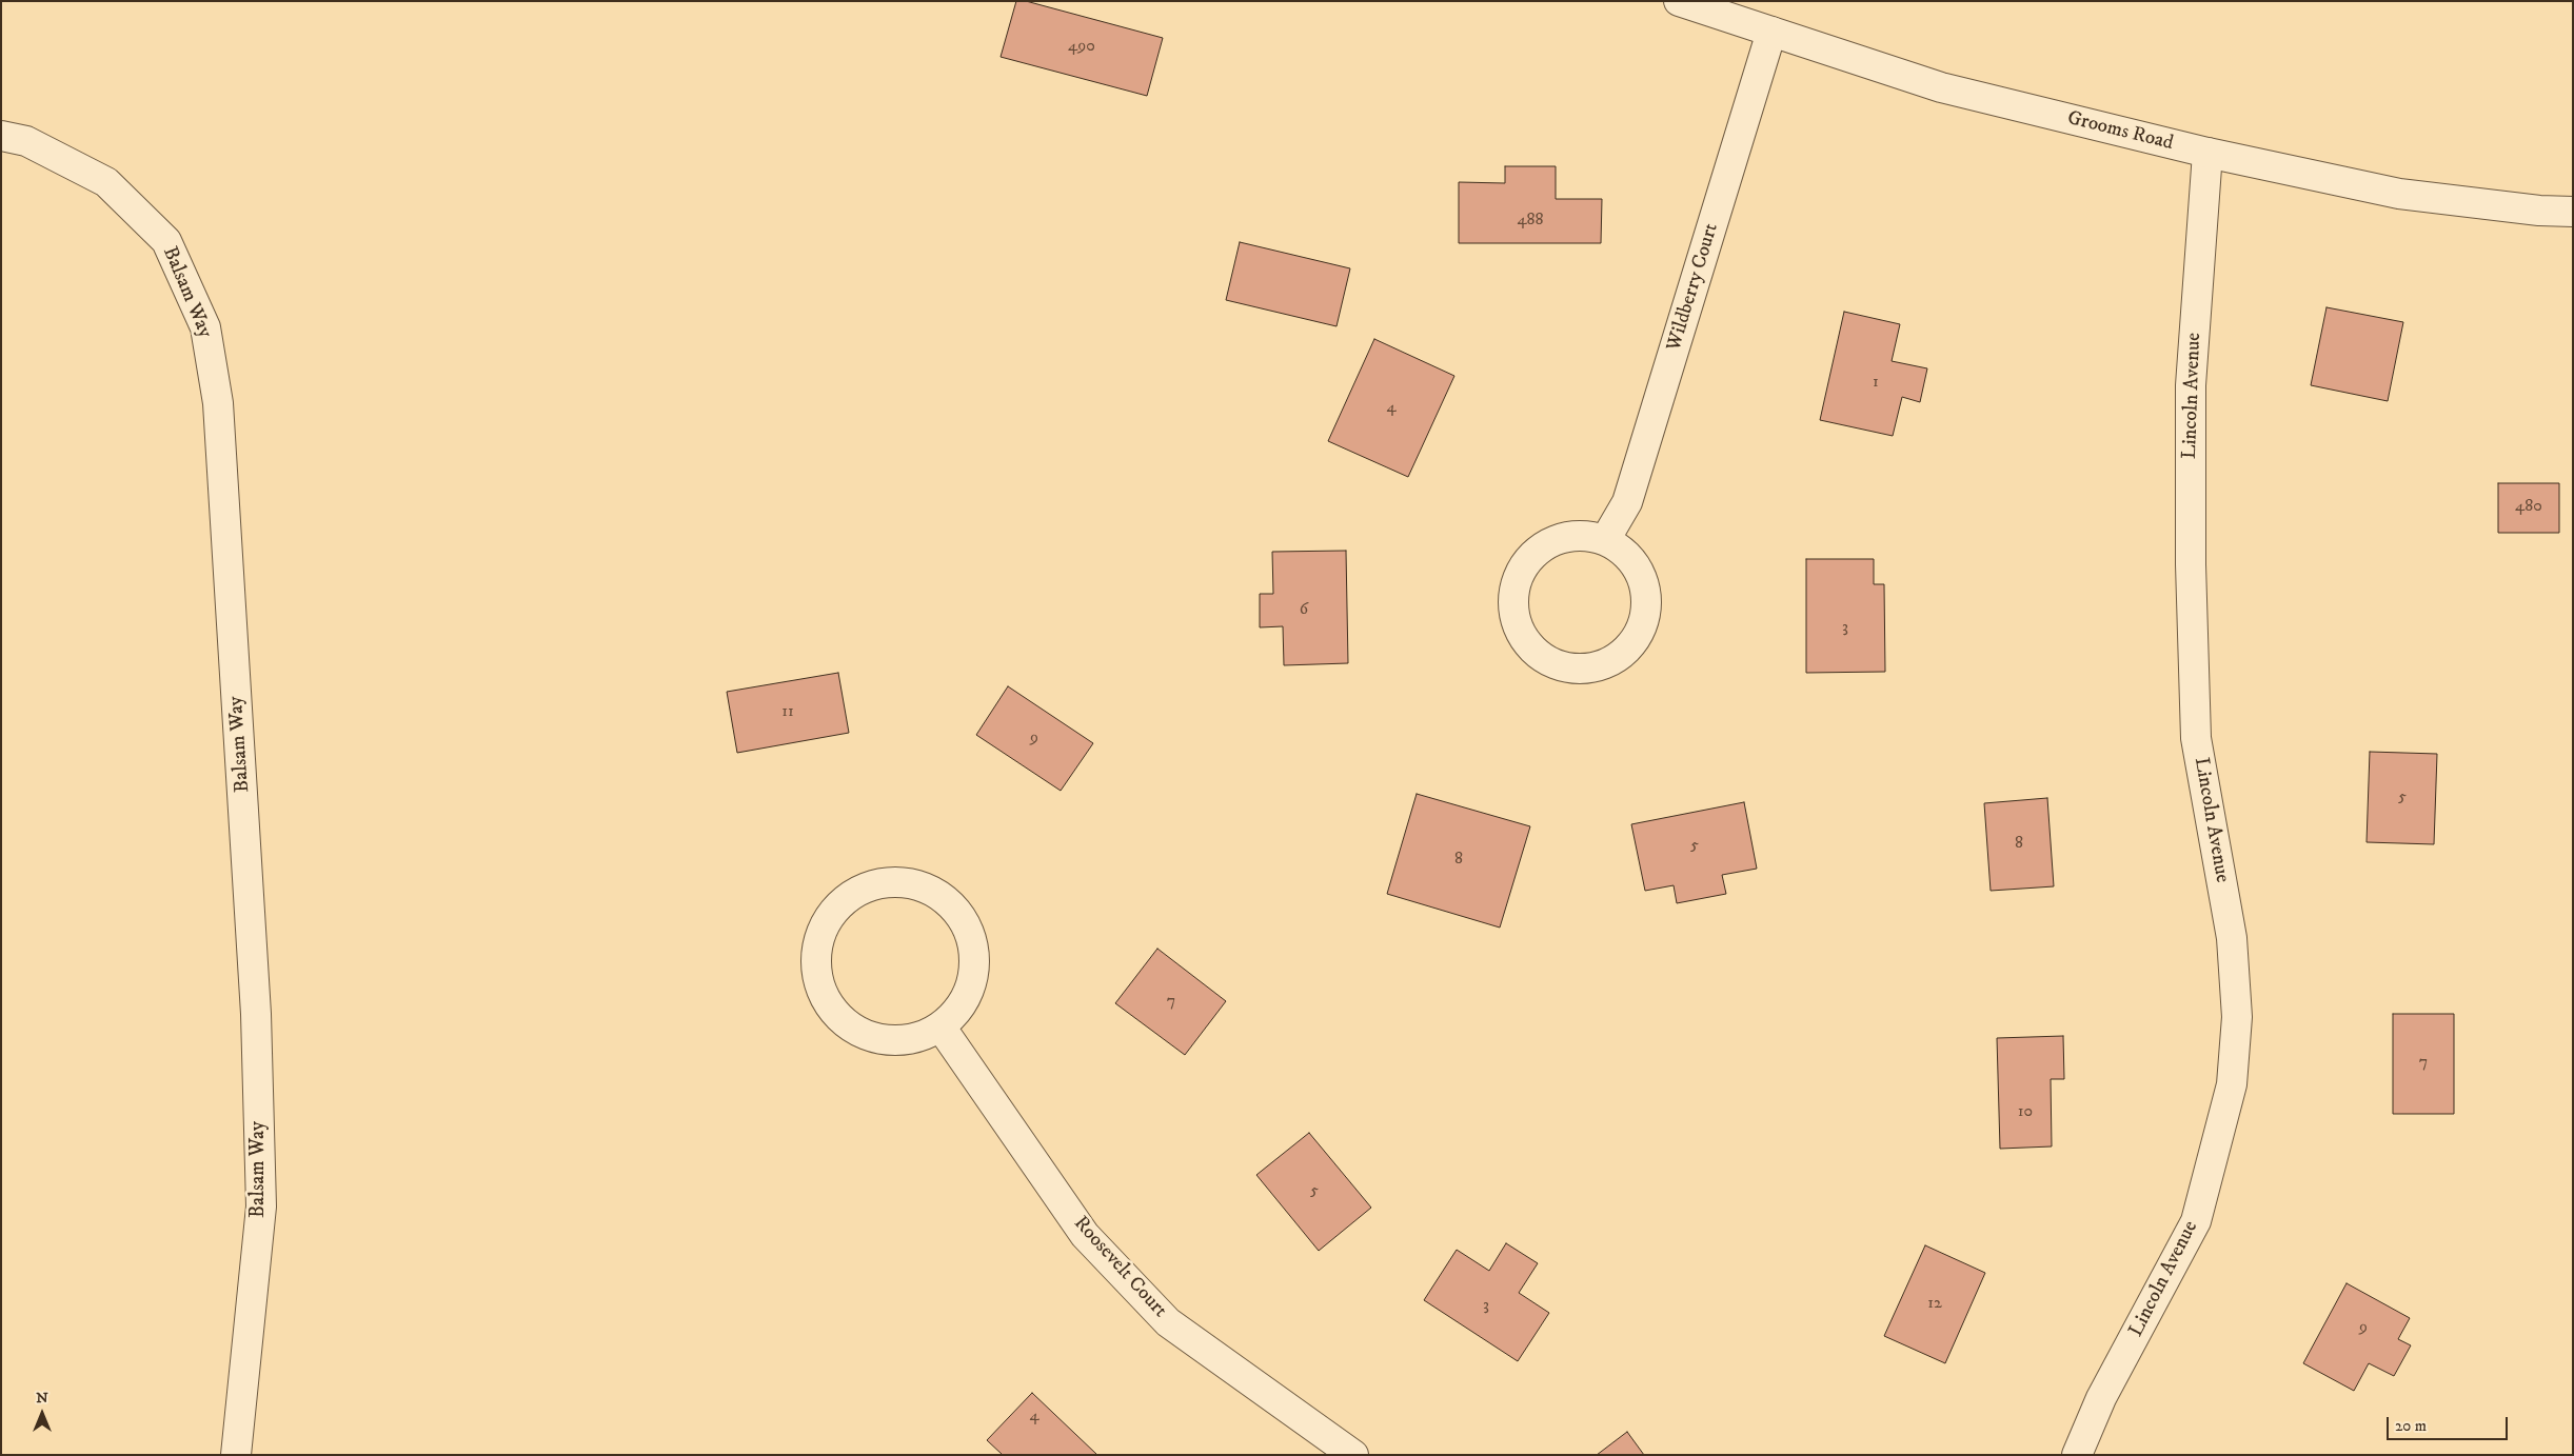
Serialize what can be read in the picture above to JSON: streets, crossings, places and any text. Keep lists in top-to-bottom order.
{
  "streets": {
    "street": [
      "Grooms Road",
      "Wildberry Court",
      "Balsam Way",
      "Lincoln Avenue",
      "Roosevelt Court"
    ]
  },
  "crossings": [
    ["Grooms Road", "Wildberry Court"],
    ["Grooms Road", "Lincoln Avenue"]
  ],
  "house_numbers": [
    "490",
    "488",
    "1",
    "4",
    "480",
    "6",
    "3",
    "11",
    "9",
    "5",
    "8",
    "5",
    "8",
    "7",
    "7",
    "10",
    "5",
    "12",
    "3",
    "9",
    "4"
  ],
  "scale_bar": "20 m",
  "north": "top"
}
